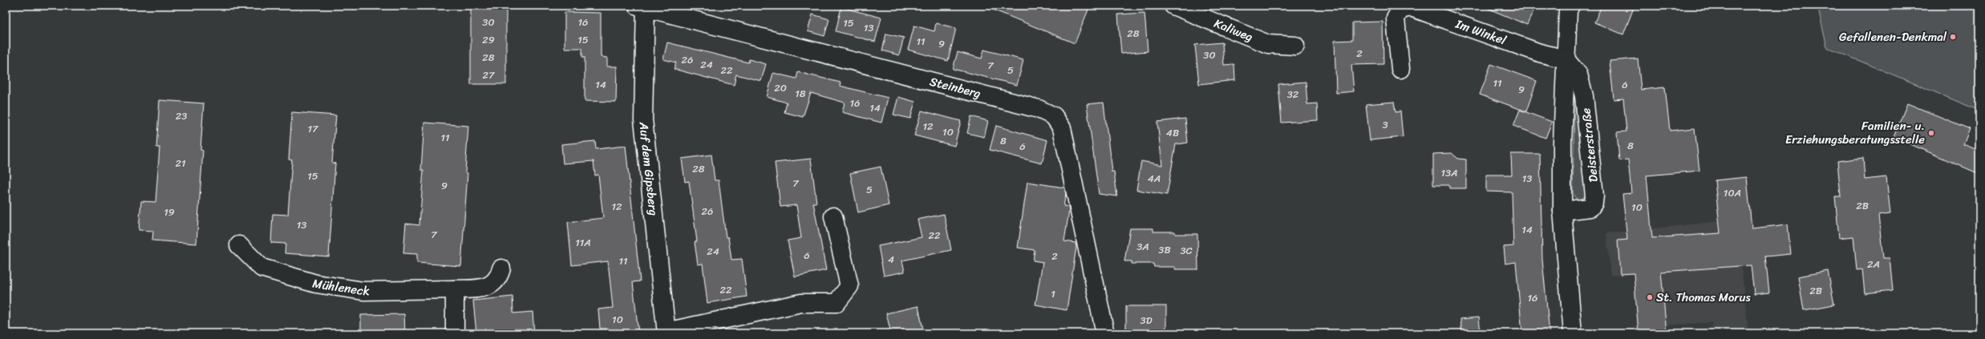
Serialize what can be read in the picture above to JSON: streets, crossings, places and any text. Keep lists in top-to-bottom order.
{
  "streets": {
    "street": [
      "Kaliweg",
      "Im Winkel",
      "Steinberg",
      "Deisterstraße",
      "Auf dem Gipsberg",
      "Mühleneck"
    ]
  },
  "crossings": [
    ["Im Winkel", "Deisterstraße"],
    ["Steinberg", "Auf dem Gipsberg"]
  ],
  "places": ["Gefallenen-Denkmal", "Familien- u. Erziehungsberatungsstelle", "St. Thomas Morus"],
  "house_numbers": [
    "30",
    "16",
    "15",
    "13",
    "28",
    "29",
    "15",
    "11",
    "9",
    "2",
    "30",
    "28",
    "26",
    "24",
    "7",
    "22",
    "5",
    "27",
    "11",
    "14",
    "6",
    "20",
    "9",
    "18",
    "32",
    "16",
    "14",
    "23",
    "3",
    "12",
    "17",
    "10",
    "4B",
    "11",
    "8",
    "8",
    "6",
    "21",
    "28",
    "13A",
    "15",
    "4A",
    "13",
    "7",
    "9",
    "5",
    "10A",
    "2B",
    "12",
    "10",
    "26",
    "19",
    "13",
    "14",
    "7",
    "22",
    "11A",
    "3A",
    "3B",
    "3C",
    "24",
    "6",
    "2",
    "4",
    "11",
    "2A",
    "22",
    "2B",
    "1",
    "16",
    "10",
    "3D"
  ]
}
